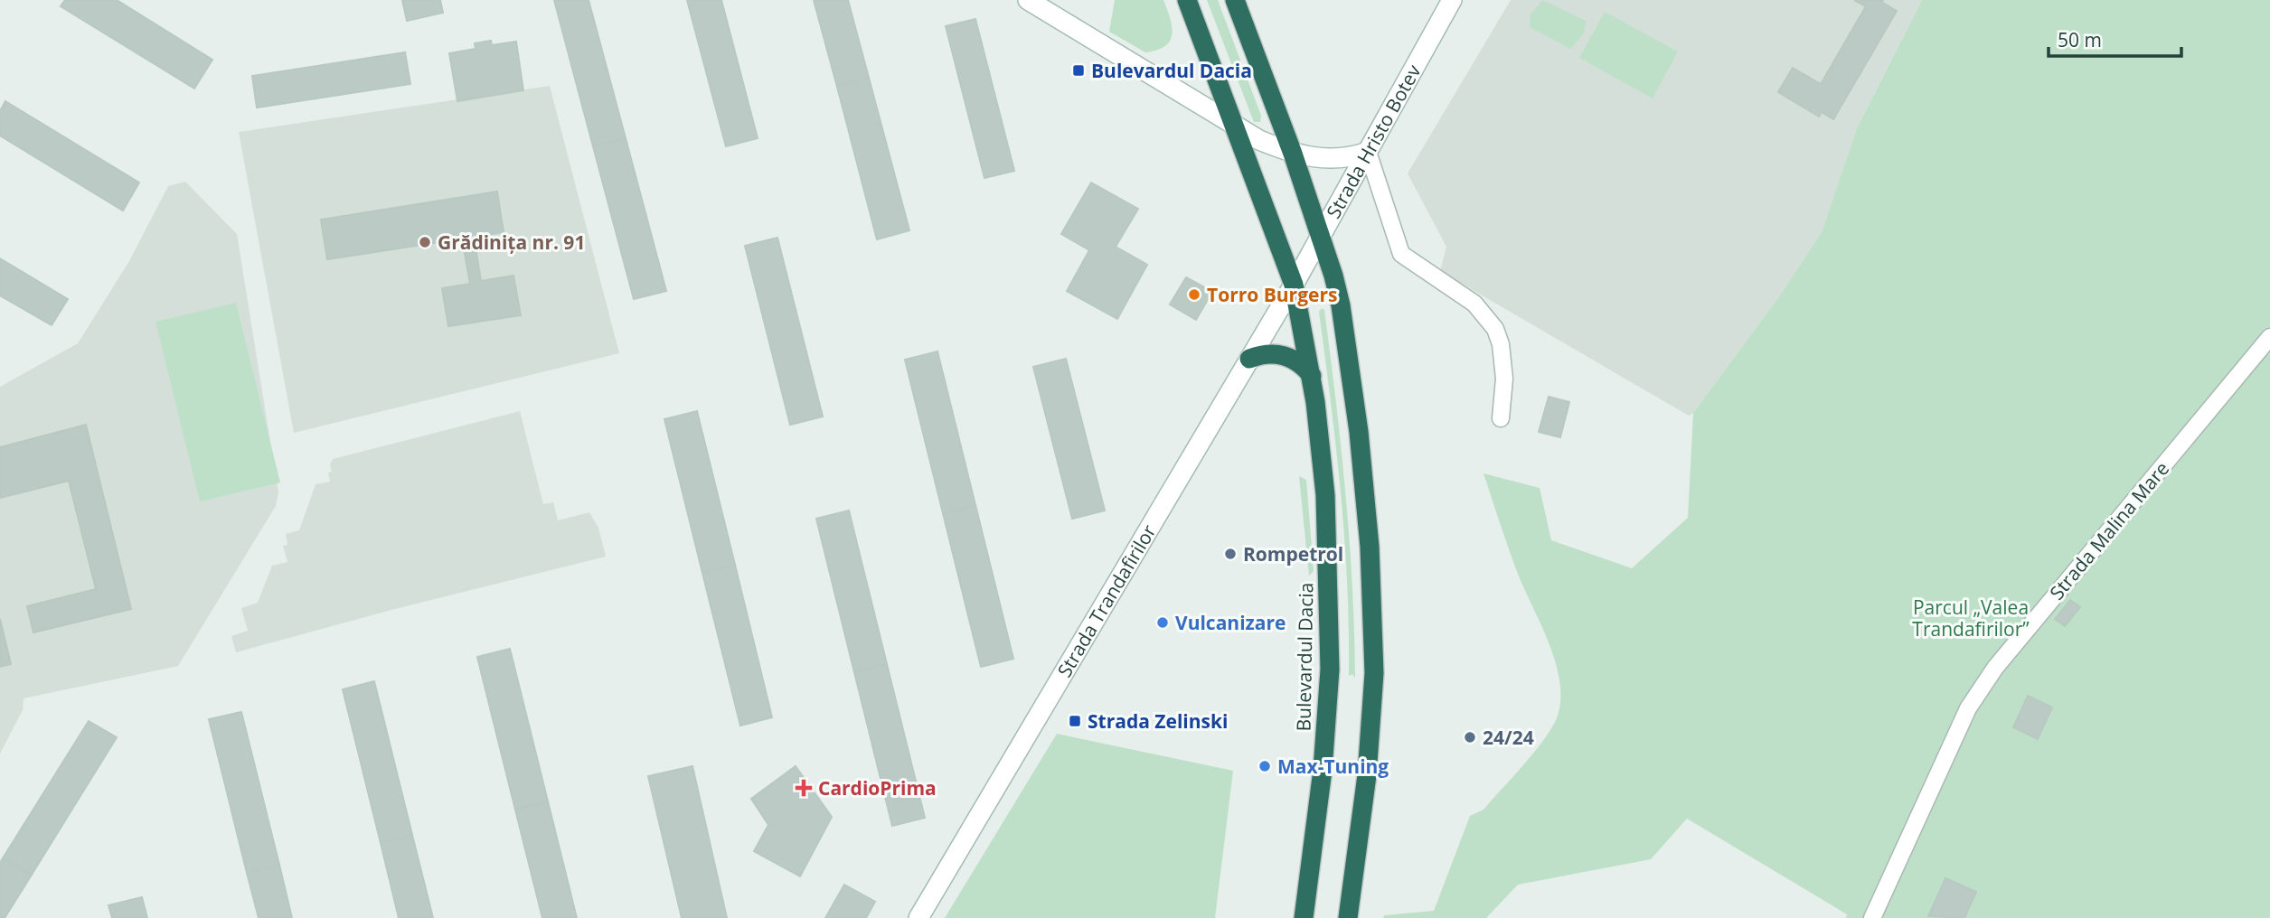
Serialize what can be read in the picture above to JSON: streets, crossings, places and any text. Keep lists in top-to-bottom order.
{
  "streets": {
    "highway": ["Bulevardul Dacia"],
    "main road": ["Strada Hristo Botev", "Strada Trandafirilor"],
    "street": ["Strada Malina Mare"]
  },
  "crossings": [
    ["Strada Hristo Botev", "Strada Trandafirilor"],
    ["Strada Hristo Botev", "Bulevardul Dacia"],
    ["Strada Trandafirilor", "Bulevardul Dacia"]
  ],
  "parks": ["Parcul „Valea Trandafirilor”"],
  "places": {
    "transit": ["Bulevardul Dacia", "Strada Zelinski"],
    "other": [
      "Grădinița nr. 91",
      "Torro Burgers",
      "Rompetrol",
      "Vulcanizare",
      "24/24",
      "Max-Tuning"
    ],
    "health": ["CardioPrima"]
  },
  "scale_bar": "50 m"
}
